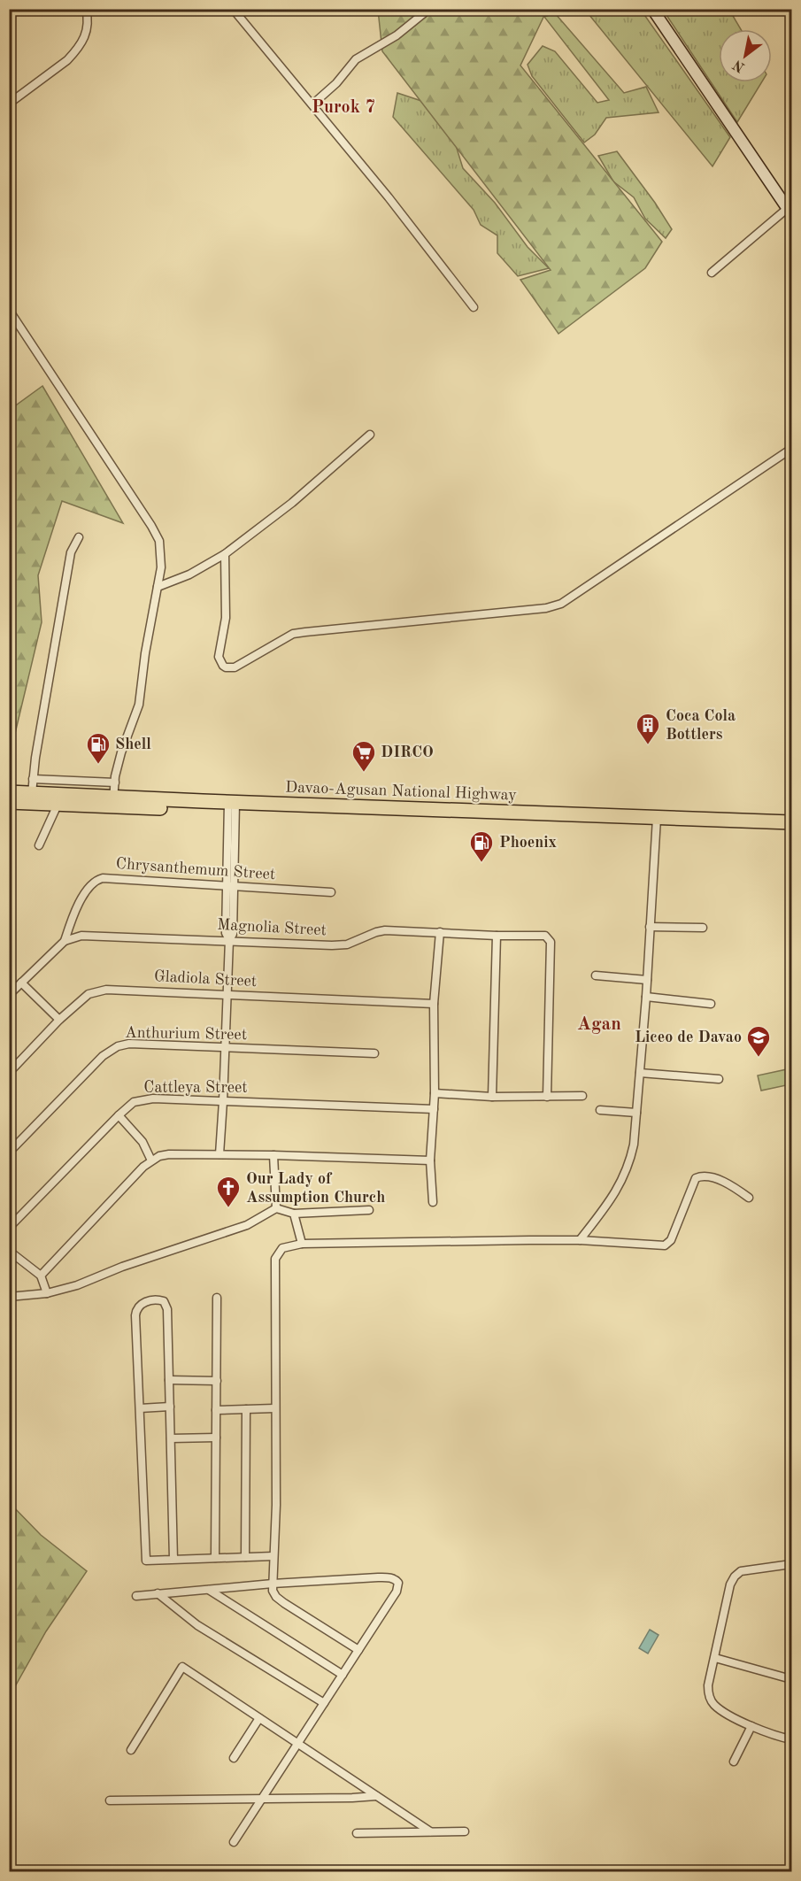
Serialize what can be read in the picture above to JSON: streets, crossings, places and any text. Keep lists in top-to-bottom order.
{
  "streets": {
    "highway": ["Davao-Agusan National Highway"],
    "street": [
      "Chrysanthemum Street",
      "Magnolia Street",
      "Gladiola Street",
      "Anthurium Street",
      "Cattleya Street"
    ]
  },
  "crossings": [
    ["Chrysanthemum Street", "Magnolia Street"]
  ],
  "districts": ["Purok 7", "Agan"],
  "places": {
    "building": ["Coca Cola Bottlers"],
    "fuel station": ["Shell", "Phoenix"],
    "supermarket": ["DIRCO"],
    "school or university": ["Liceo de Davao"],
    "church": ["Our Lady of Assumption Church"]
  },
  "north": "bottom left"
}
